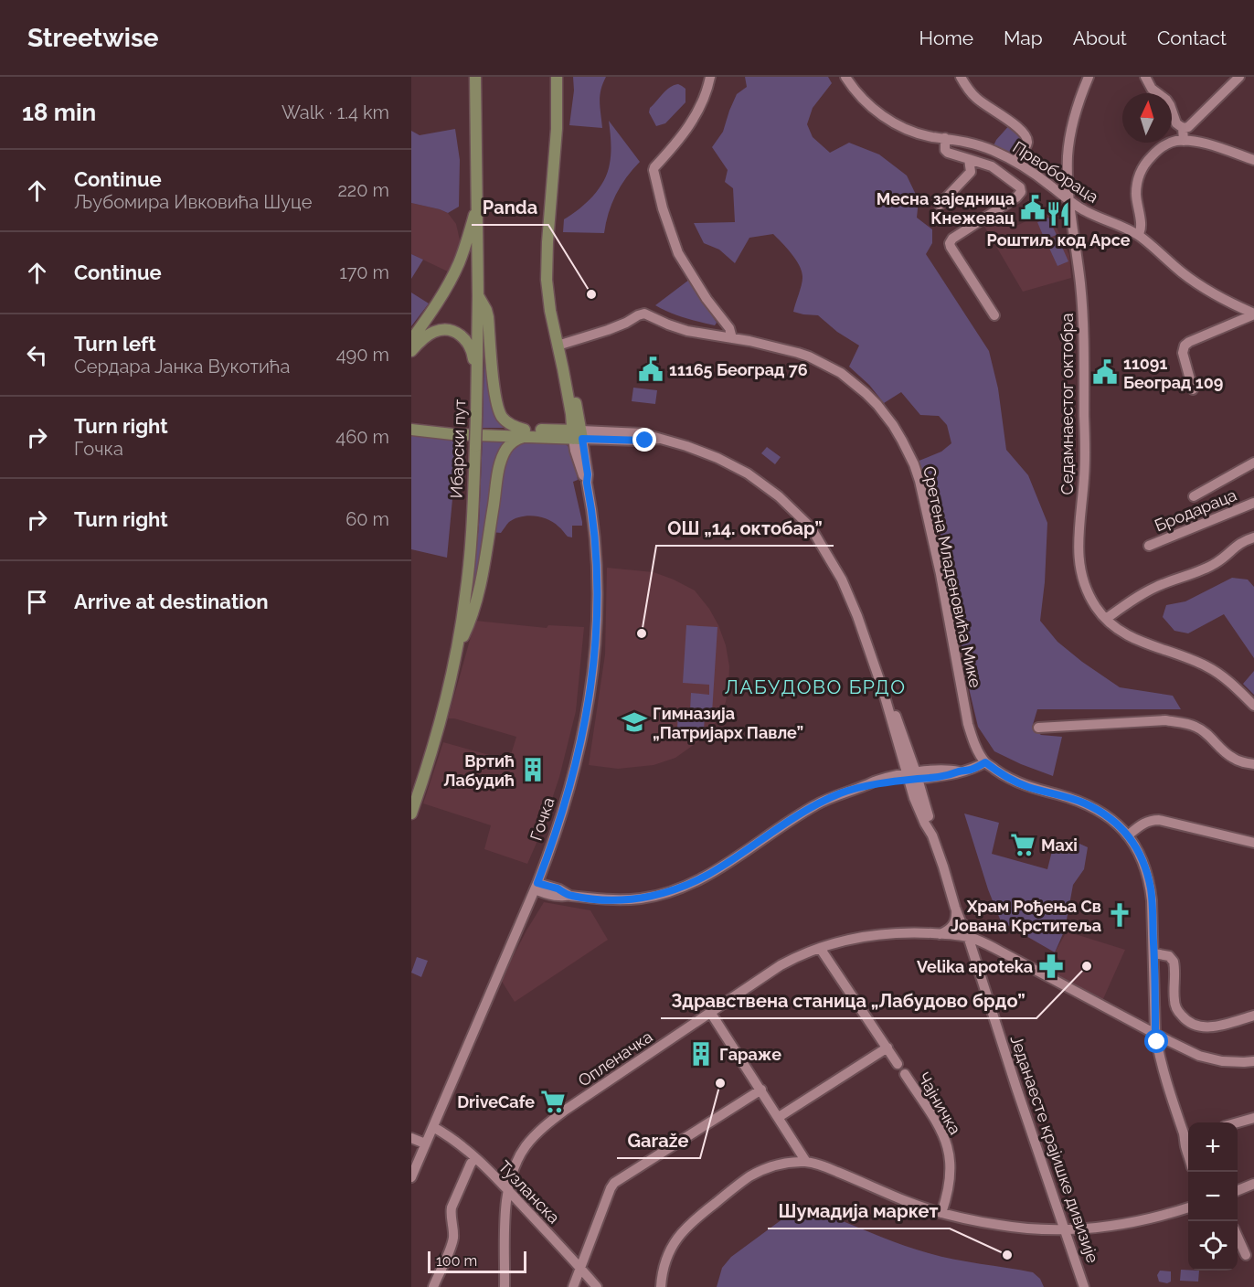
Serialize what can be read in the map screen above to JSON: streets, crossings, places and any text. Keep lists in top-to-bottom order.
{
  "streets": {
    "main road": ["Ибарски пут", "Једанаесте крајишке дивизије"],
    "street": [
      "Првобораца",
      "Седамнаестог октобра",
      "Бродараца",
      "Сретена Младеновића Мике",
      "Гочка",
      "Опленачка",
      "Чајничка",
      "Тузланска"
    ]
  },
  "crossings": [
    ["Првобораца", "Седамнаестог октобра"],
    ["Гочка", "Једанаесте крајишке дивизије"],
    ["Гочка", "Тузланска"],
    ["Опленачка", "Чајничка"],
    ["Опленачка", "Једанаесте крајишке дивизије"],
    ["Опленачка", "Тузланска"]
  ],
  "districts": ["ЛАБУДОВО БРДО"],
  "places": {
    "public building": ["Месна заједница Кнежевац", "11165 Београд 76", "11091 Београд 109"],
    "restaurant": ["Роштиљ код Арсе"],
    "other": [
      "Panda",
      "ОШ „14. октобар”",
      "Здравствена станица „Лабудово брдо”",
      "Garaže",
      "Шумадија маркет"
    ],
    "school or university": ["Гимназија „Патријарх Павле”"],
    "building": ["Вртић Лабудић", "Гараже"],
    "supermarket": ["Maxi", "DriveCafe"],
    "church": ["Храм Рођења Св Јована Крститеља"],
    "pharmacy": ["Velika apoteka"]
  },
  "scale_bar": "100 m",
  "north": "top",
  "page": {
    "header": "Streetwise",
    "nav": [
      "Home",
      "Map",
      "About",
      "Contact"
    ],
    "heading": ["18 min", "Walk · 1.4 km"],
    "list": [
      ["Continue", "Љубомира Ивковића Шуце", "220 m"],
      ["Continue", "170 m"],
      ["Turn left", "Сердара Јанка Вукотића", "490 m"],
      ["Turn right", "Гочка", "460 m"],
      ["Turn right", "60 m"],
      "Arrive at destination"
    ],
    "map_buttons": ["+", "−"],
    "scale": "100 m"
  }
}
